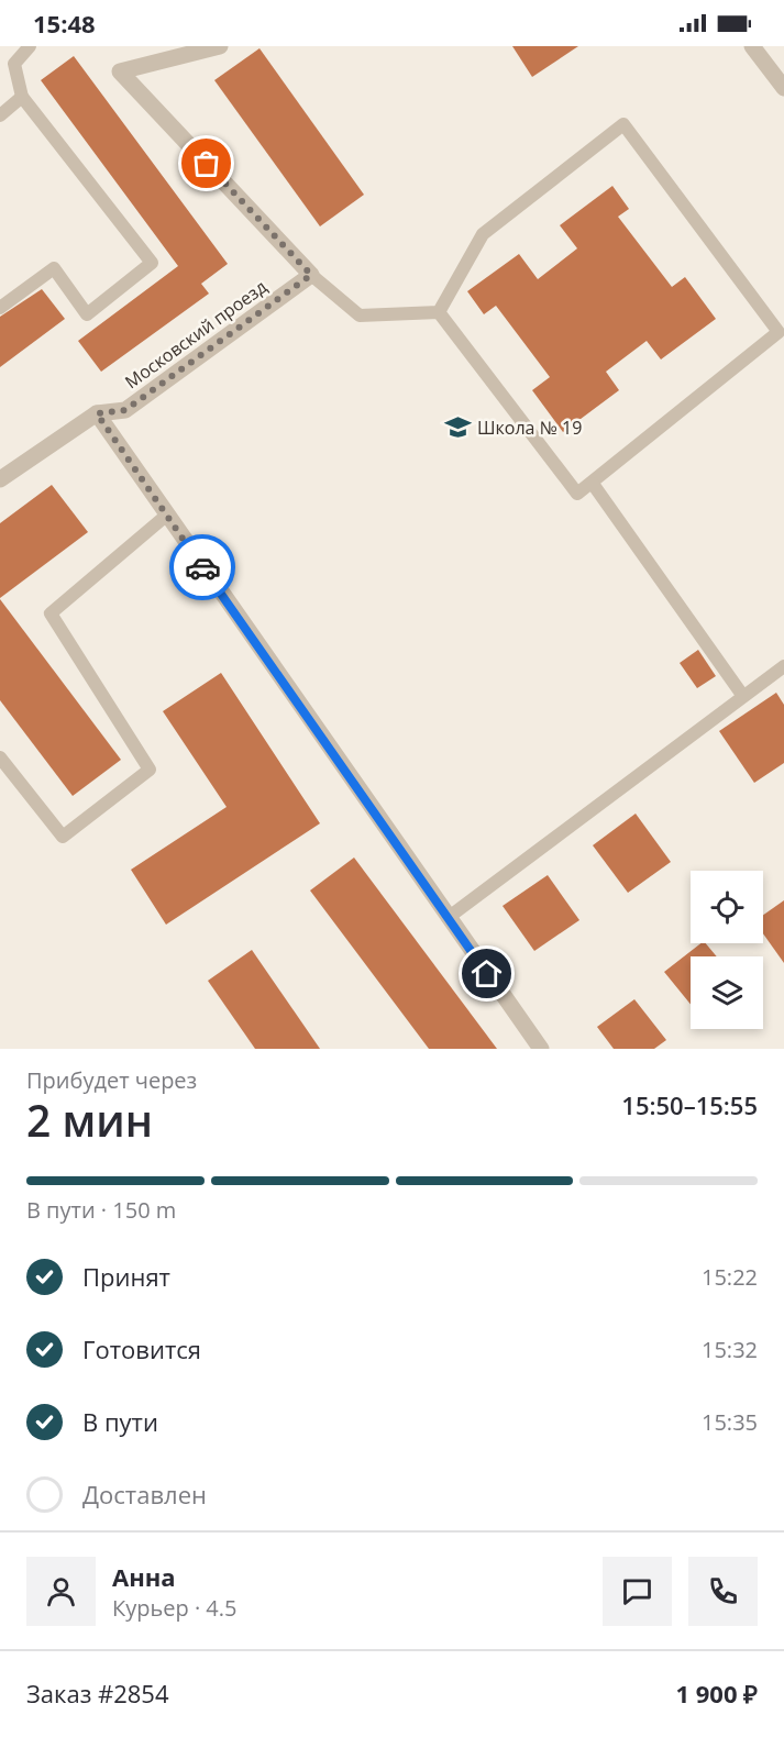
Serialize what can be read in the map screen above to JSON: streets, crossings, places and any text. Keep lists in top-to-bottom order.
{
  "streets": {
    "street": ["Московский проезд"]
  },
  "places": {
    "school or university": ["Школа № 19"]
  },
  "page": {
    "status": "15:48",
    "heading": ["2 мин", "Прибудет через", "15:50–15:55"],
    "panel": [
      "Анна",
      "Курьер · 4.5",
      "Заказ #2854",
      "1 900 ₽"
    ],
    "bar": "В пути · 150 m",
    "list": [
      ["Принят", "15:22"],
      ["Готовится", "15:32"],
      ["В пути", "15:35"],
      "Доставлен"
    ]
  }
}
